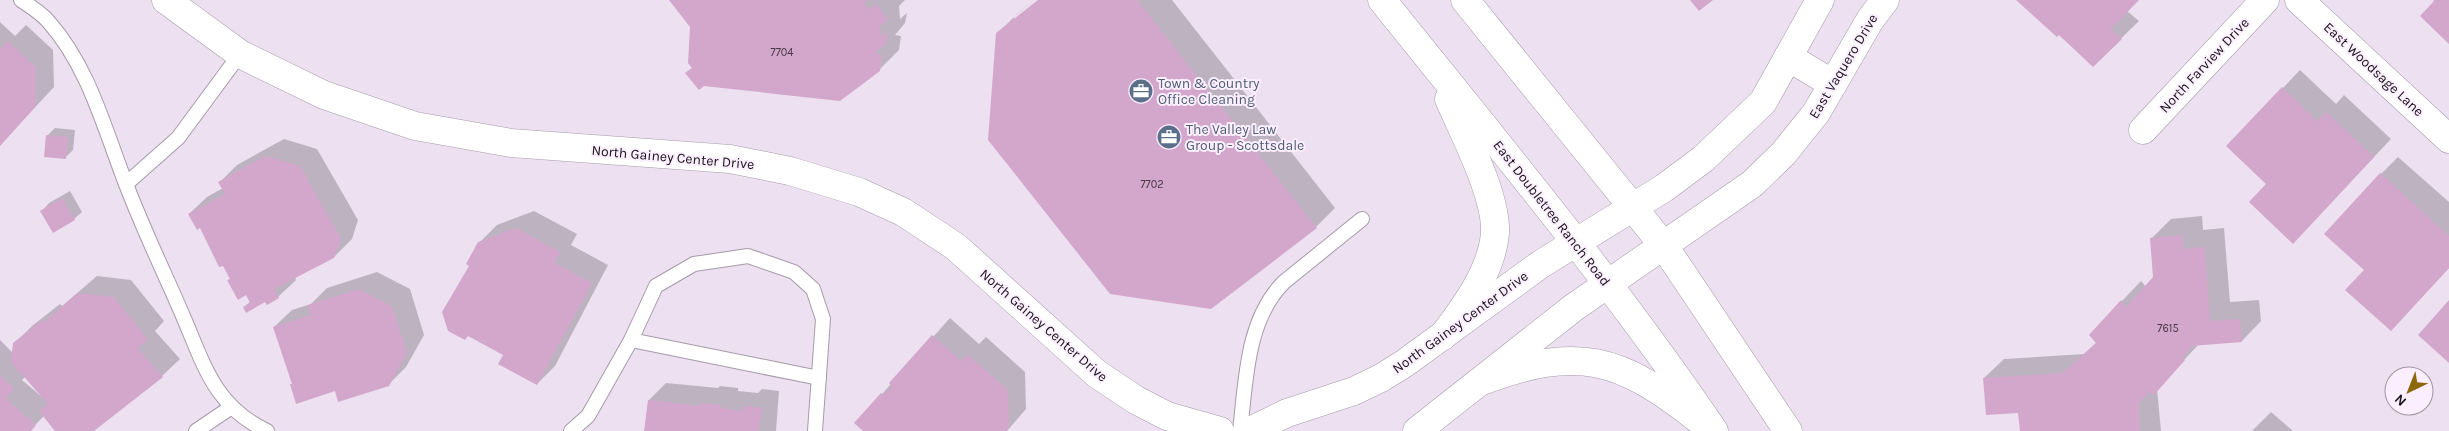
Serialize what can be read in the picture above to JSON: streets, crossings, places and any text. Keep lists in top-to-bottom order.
{
  "streets": {
    "street": [
      "North Farview Drive",
      "East Vaquero Drive",
      "East Woodsage Lane",
      "North Gainey Center Drive",
      "East Doubletree Ranch Road"
    ]
  },
  "crossings": [
    ["North Gainey Center Drive", "East Doubletree Ranch Road"]
  ],
  "places": {
    "office": ["Town & Country Office Cleaning", "The Valley Law Group - Scottsdale"]
  },
  "house_numbers": ["7704", "7702", "7615"],
  "north": "bottom left"
}
